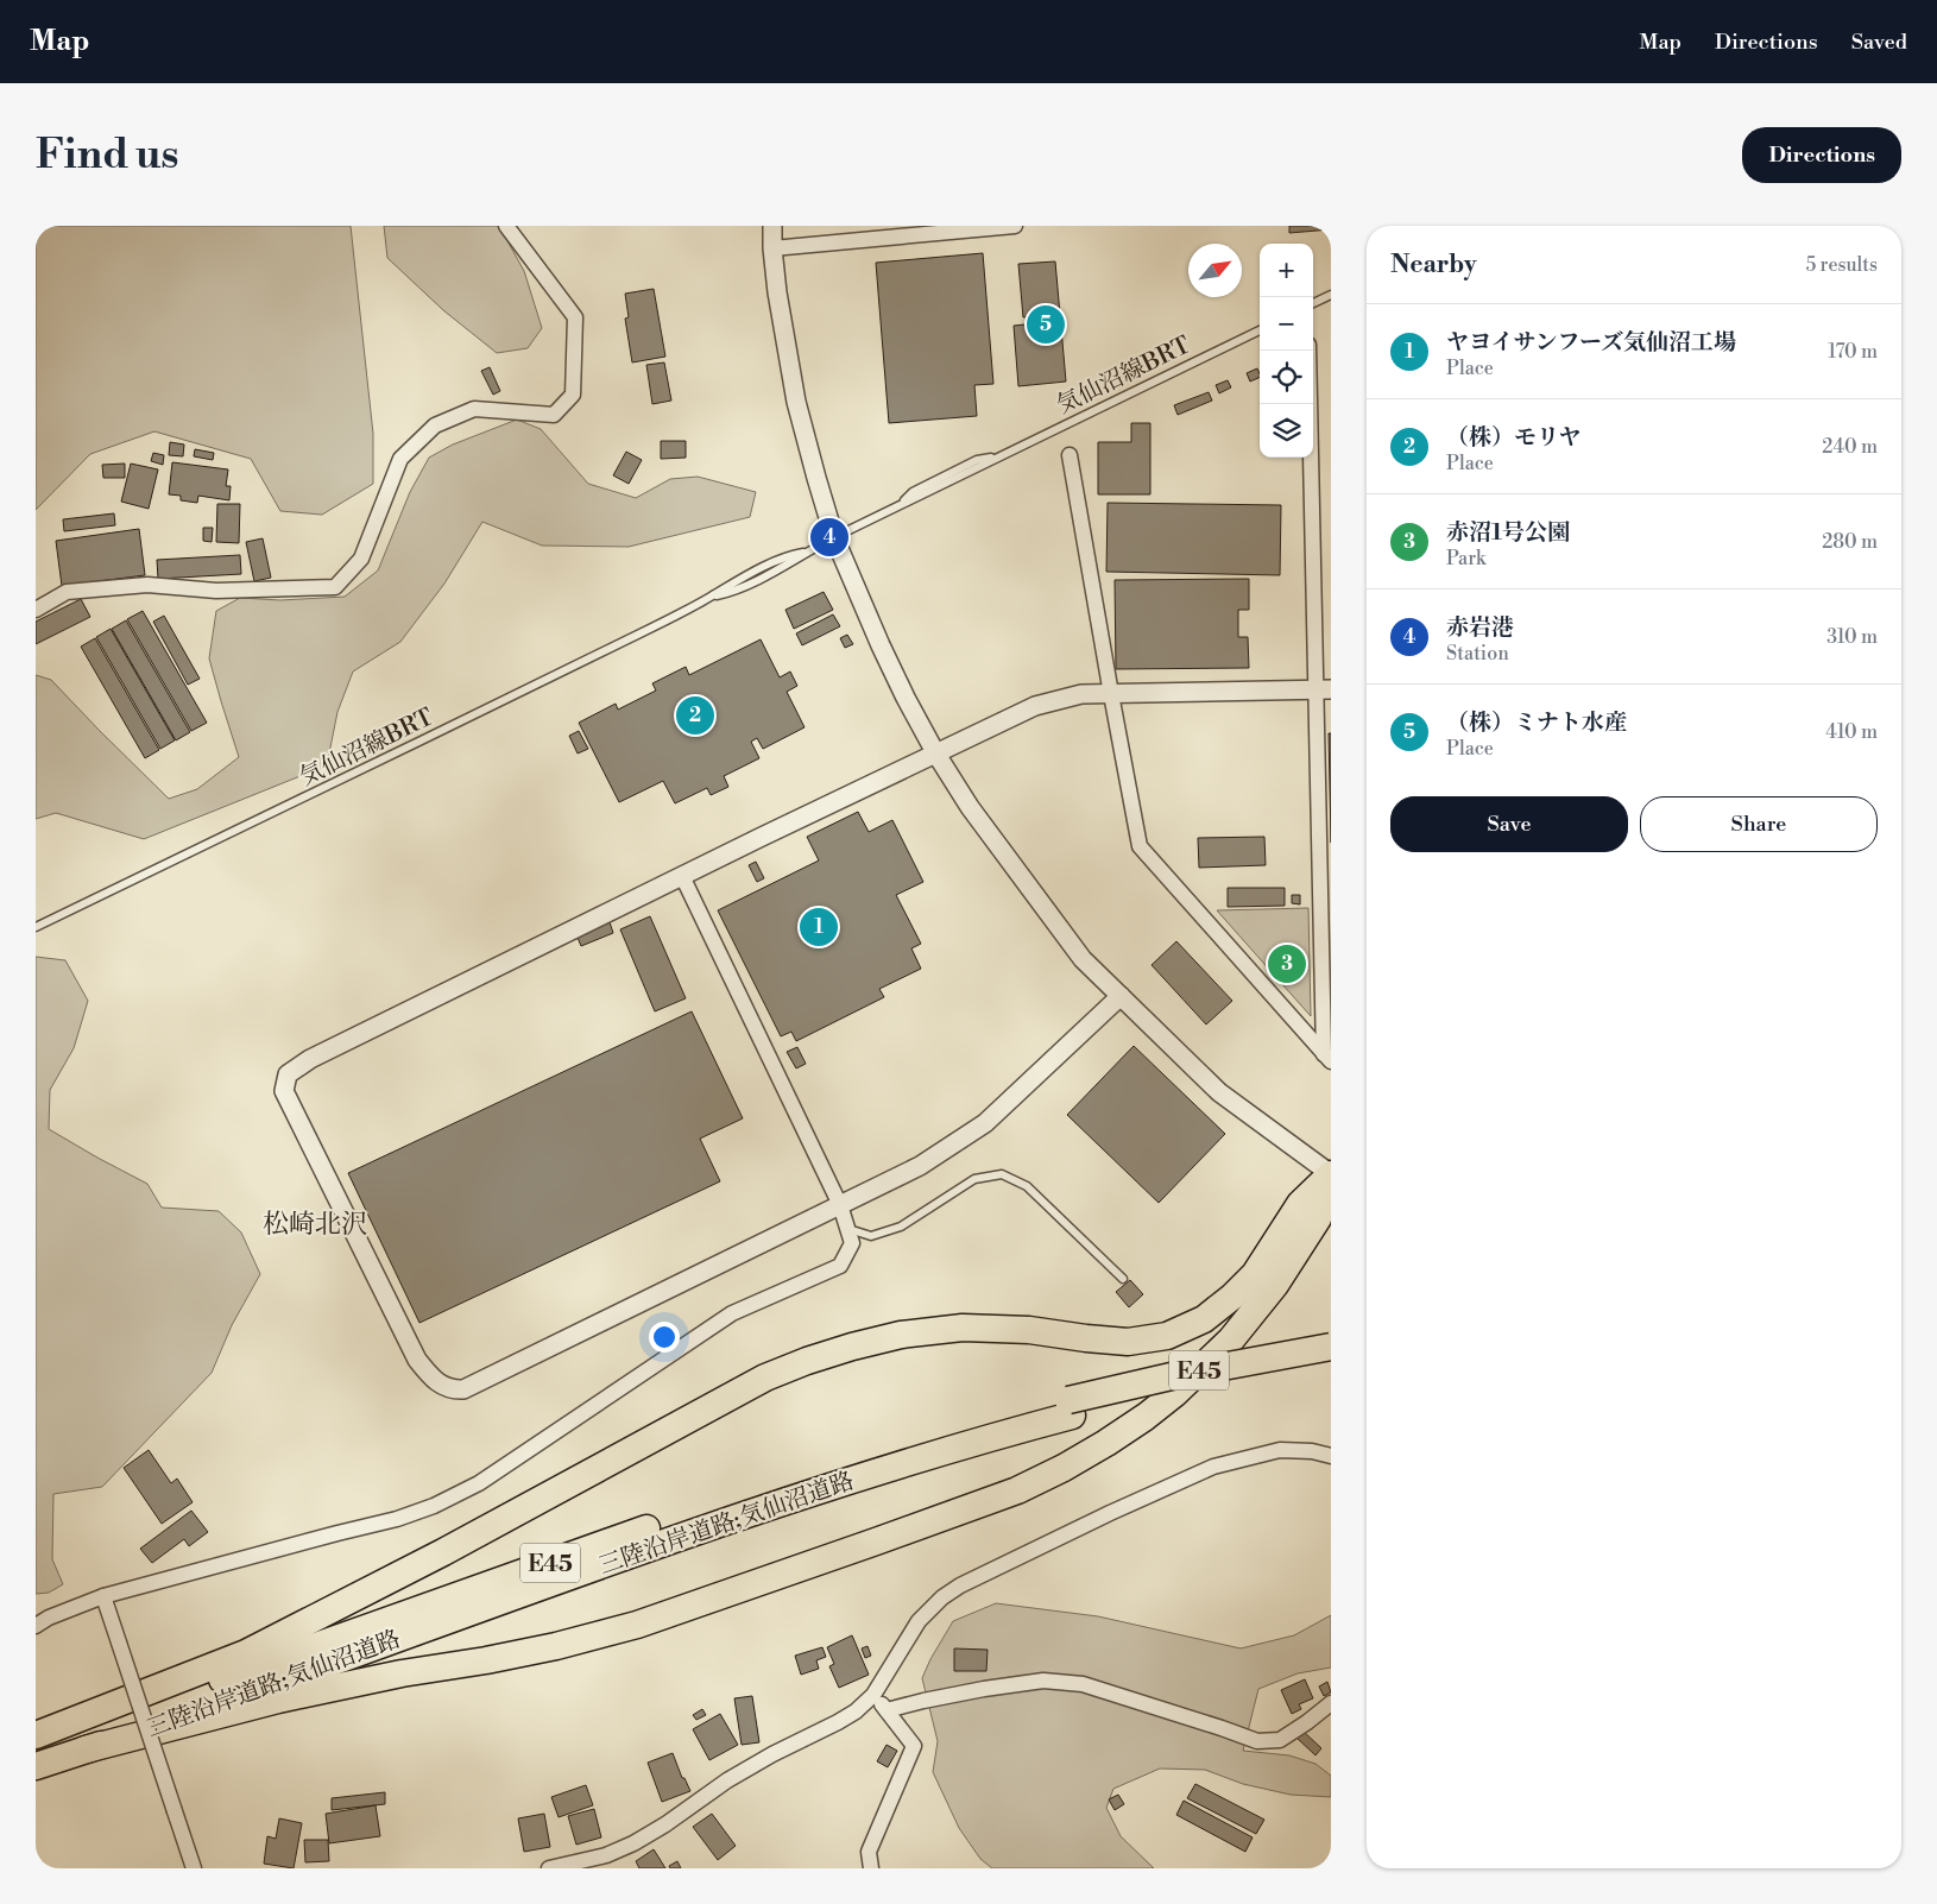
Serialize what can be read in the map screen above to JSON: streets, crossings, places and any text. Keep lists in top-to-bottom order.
{
  "streets": {
    "highway": ["E45", "三陸沿岸道路;気仙沼道路"],
    "lane": ["気仙沼線BRT"]
  },
  "districts": ["松崎北沢"],
  "north": "top right",
  "page": {
    "header": "Map",
    "nav": ["Map", "Directions", "Saved"],
    "buttons": [
      "Directions",
      ["Save", "Share"]
    ],
    "title": "Find us",
    "heading": ["Nearby", "5 results"],
    "map_buttons": ["+", "−"],
    "pins": [
      "5",
      "4",
      "2",
      "1",
      "3"
    ],
    "list": [
      {
        "mark": "1",
        "name": "ヤヨイサンフーズ気仙沼工場",
        "note": "Place",
        "value": "170 m"
      },
      {
        "mark": "2",
        "name": "（株）モリヤ",
        "note": "Place",
        "value": "240 m"
      },
      {
        "mark": "3",
        "name": "赤沼1号公園",
        "note": "Park",
        "value": "280 m"
      },
      {
        "mark": "4",
        "name": "赤岩港",
        "note": "Station",
        "value": "310 m"
      },
      {
        "mark": "5",
        "name": "（株）ミナト水産",
        "note": "Place",
        "value": "410 m"
      }
    ]
  }
}
